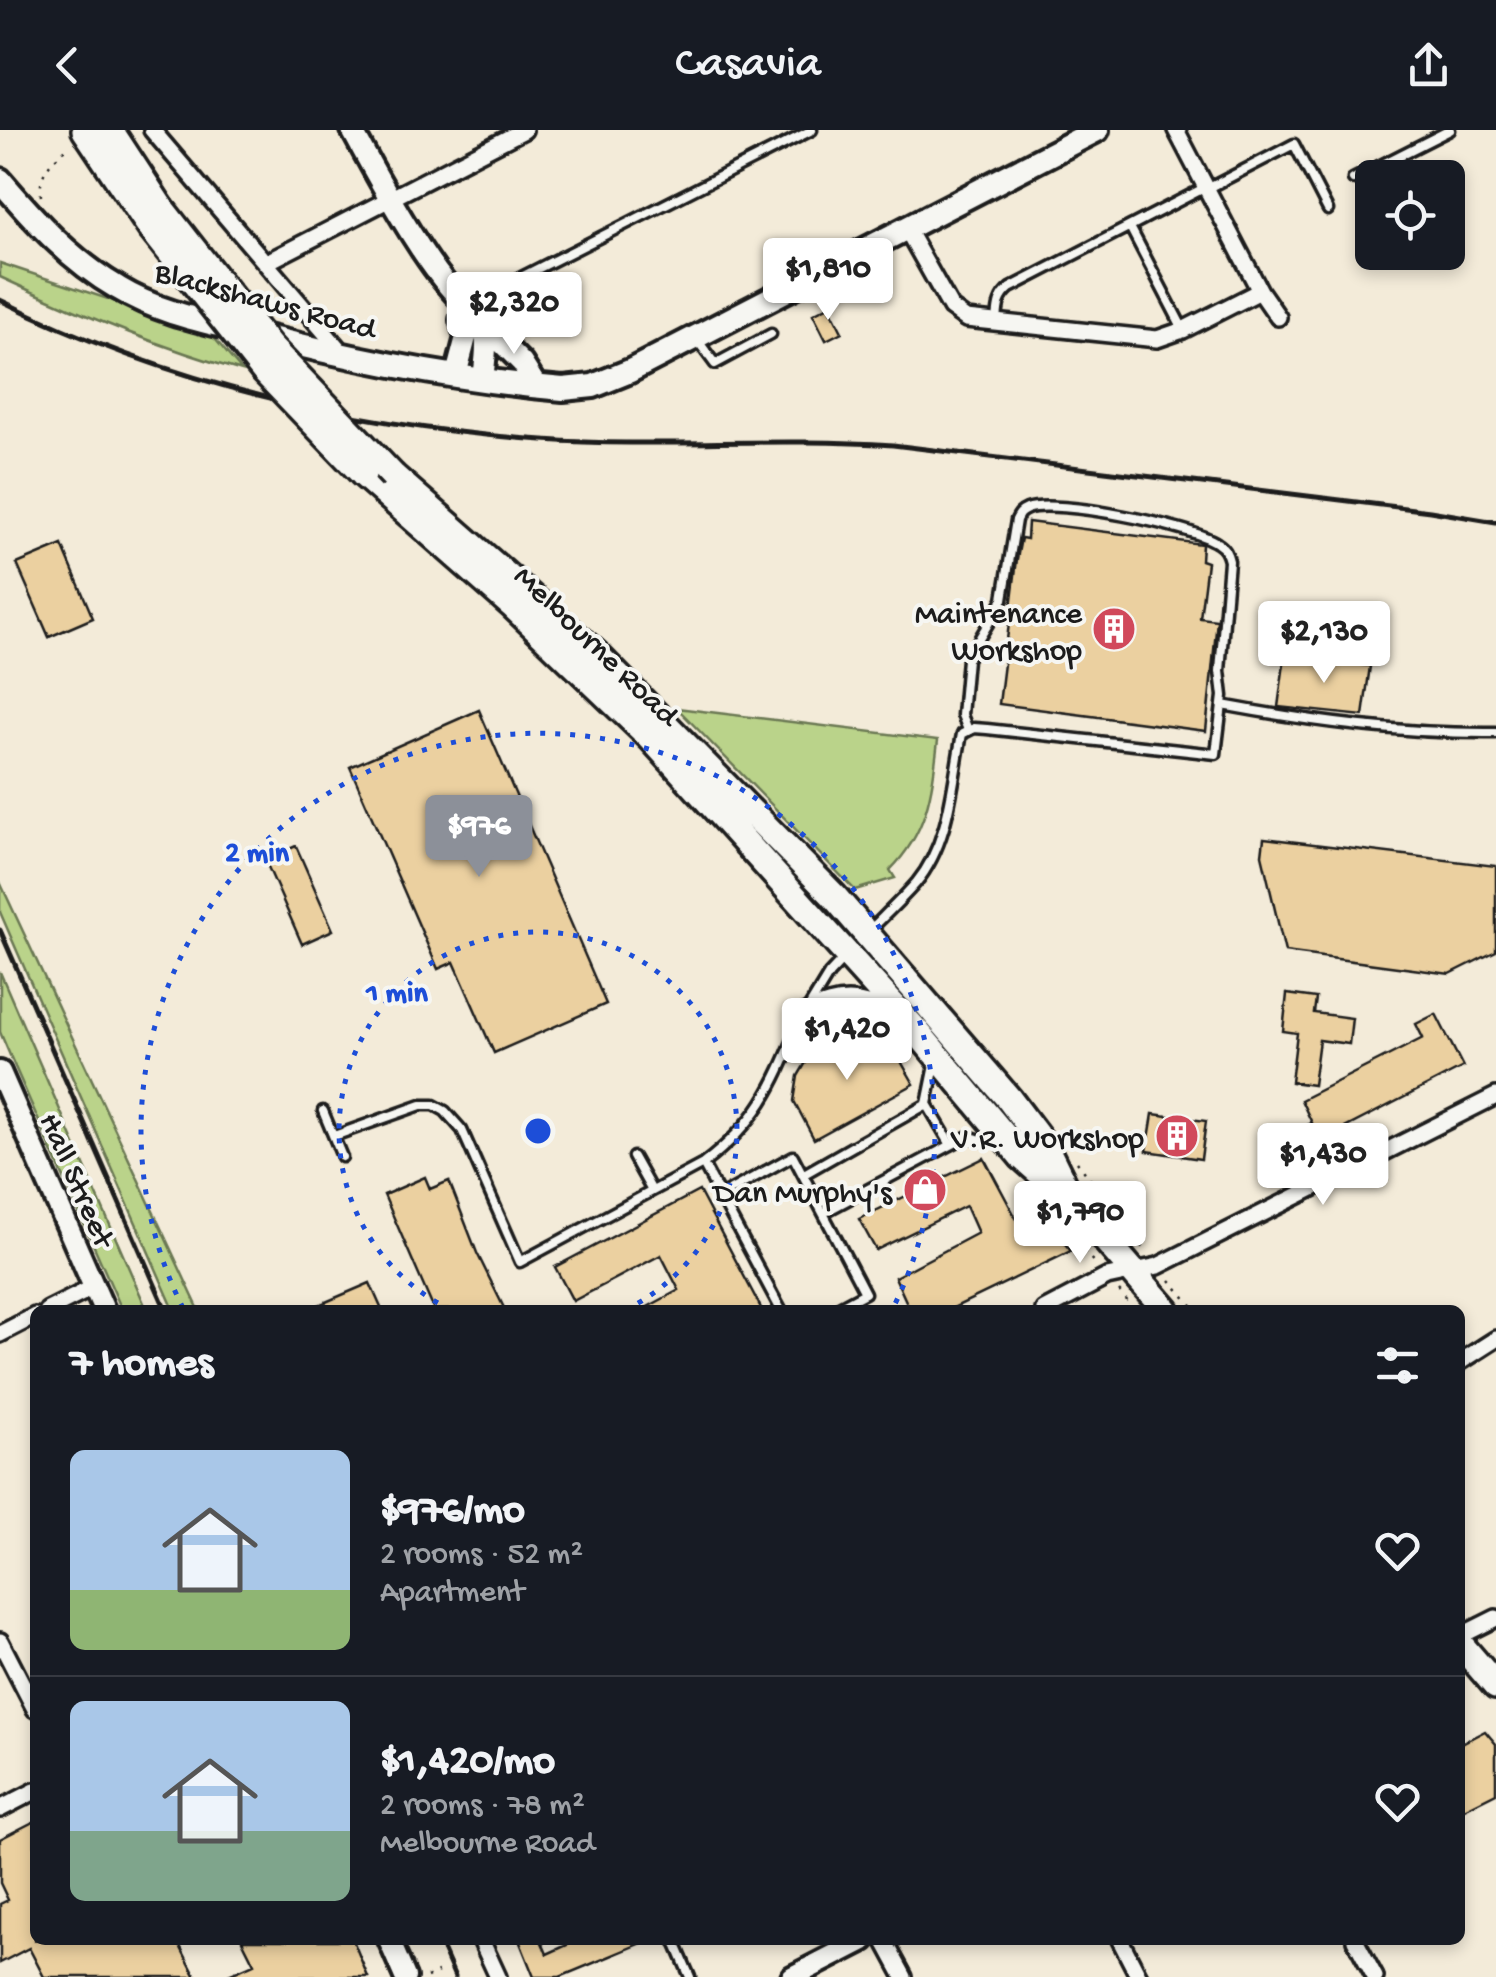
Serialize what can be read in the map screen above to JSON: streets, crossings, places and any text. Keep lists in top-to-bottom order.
{
  "streets": {
    "main road": ["Blackshaws Road", "Melbourne Road"],
    "street": ["Hall Street"]
  },
  "places": {
    "building": ["Maintenance Workshop", "V.R. Workshop"],
    "shop": ["Dan Murphy's"]
  },
  "page": {
    "header": "Casavia",
    "price": [
      "$1,810",
      "$2,320",
      "$2,130",
      "$976",
      "$1,420",
      "$1,430",
      "$1,790"
    ],
    "heading": "7 homes",
    "list": [
      {
        "name": "$976/mo",
        "note": "2 rooms · 52 m² · Apartment"
      },
      {
        "name": "$1,420/mo",
        "note": "2 rooms · 78 m² · Melbourne Road"
      }
    ]
  },
  "rings": ["2 min", "1 min"]
}
